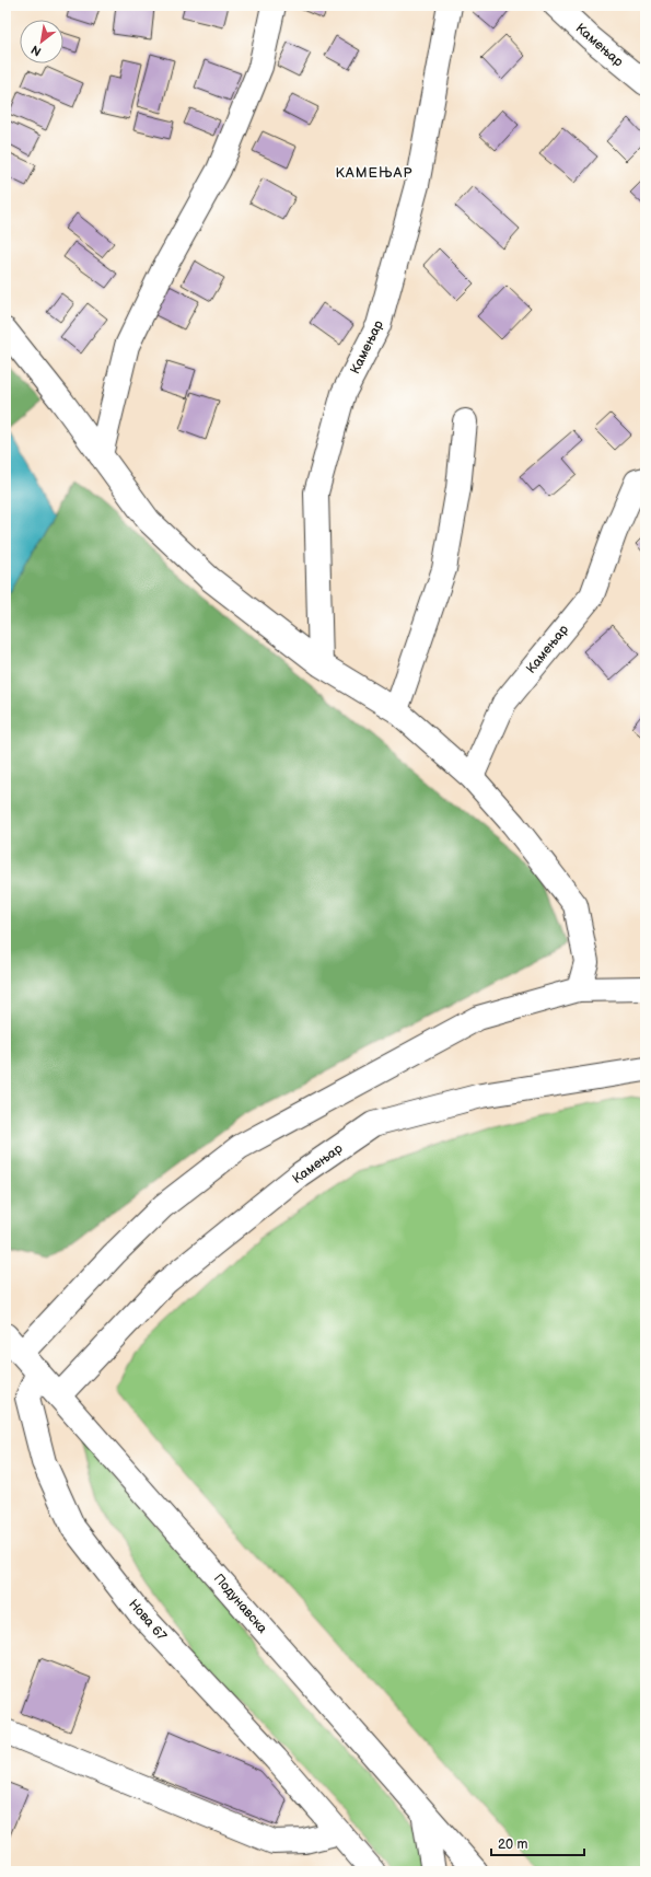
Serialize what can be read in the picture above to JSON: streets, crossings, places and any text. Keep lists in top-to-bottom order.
{
  "streets": {
    "street": ["Камењар", "Подунавска", "Нова 67"]
  },
  "crossings": [
    ["Камењар", "Подунавска"],
    ["Подунавска", "Нова 67"]
  ],
  "districts": ["КАМЕЊАР"],
  "scale_bar": "20 m",
  "north": "bottom left"
}
